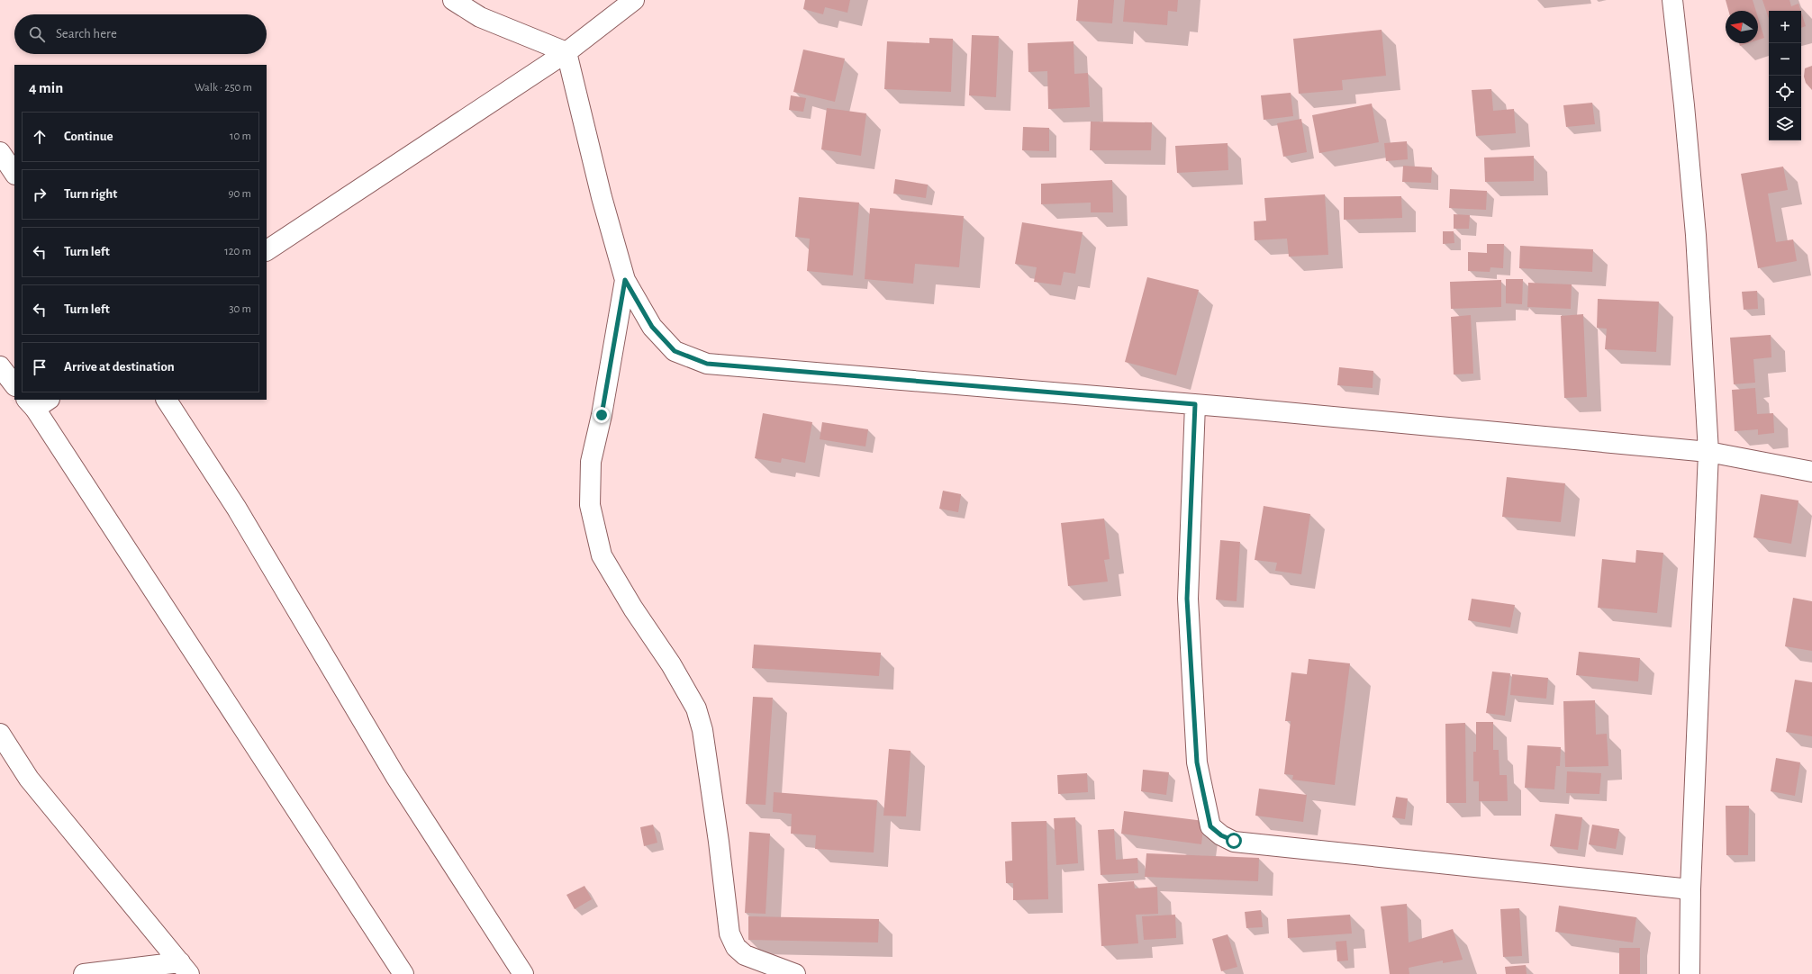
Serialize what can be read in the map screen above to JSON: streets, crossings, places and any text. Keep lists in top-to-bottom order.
{
  "north": "left",
  "page": {
    "map_buttons": ["+", "−"],
    "search": "Search here",
    "heading": ["4 min", "Walk · 250 m"],
    "list": [
      ["Continue", "10 m"],
      ["Turn right", "90 m"],
      ["Turn left", "120 m"],
      ["Turn left", "30 m"],
      "Arrive at destination"
    ]
  }
}
